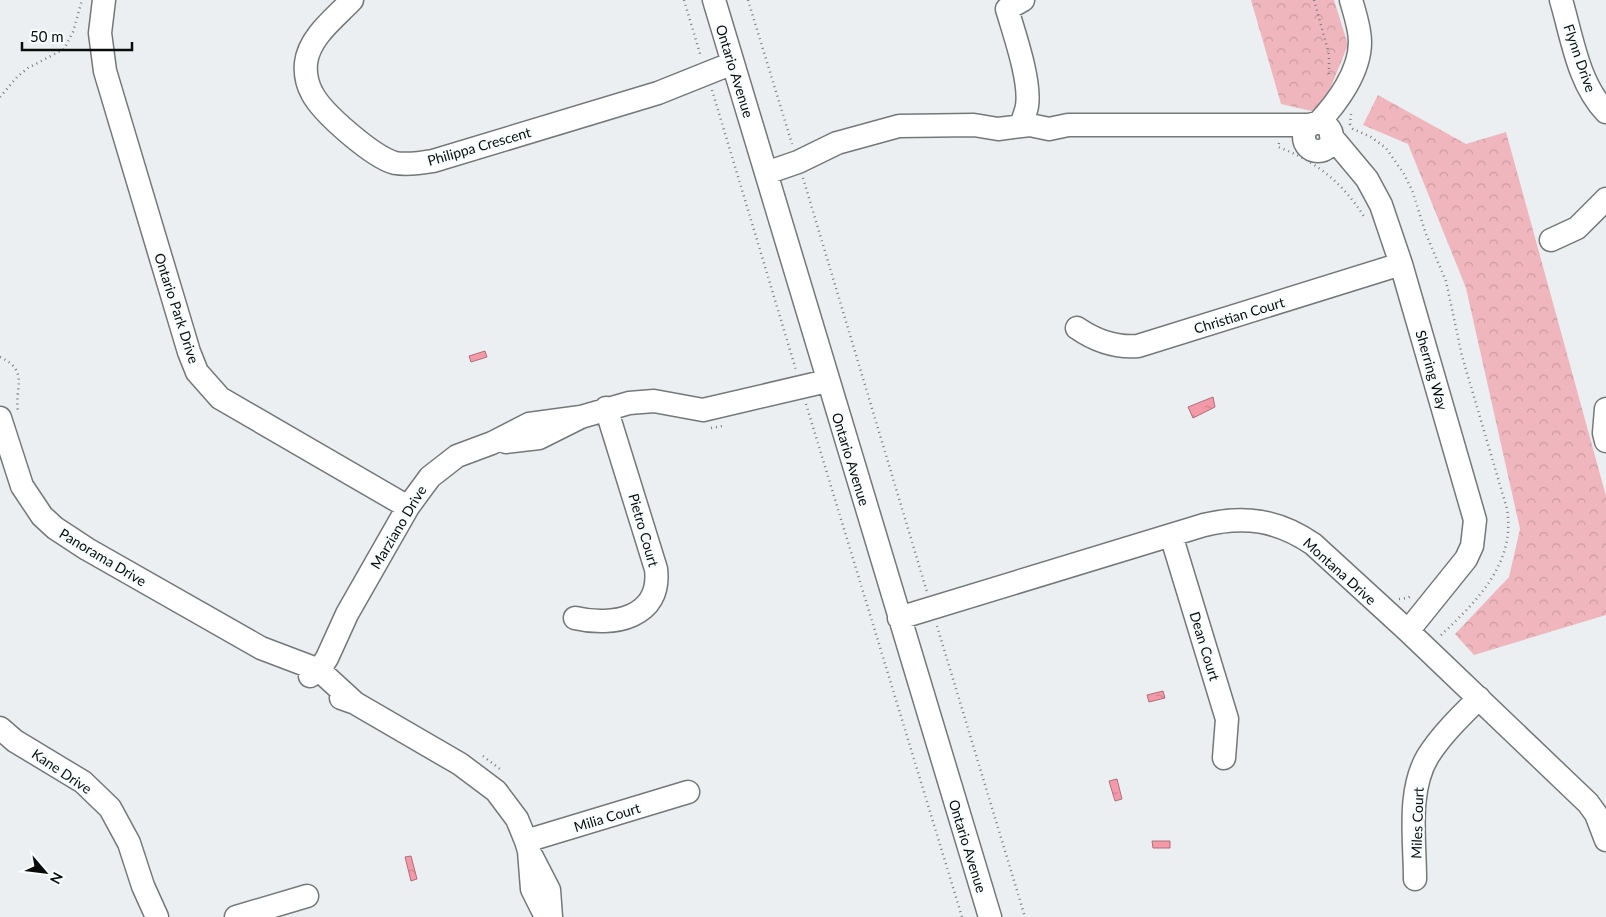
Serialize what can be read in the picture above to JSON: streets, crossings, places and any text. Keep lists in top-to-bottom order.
{
  "streets": {
    "street": [
      "Flynn Drive",
      "Ontario Avenue",
      "Philippa Crescent",
      "Ontario Park Drive",
      "Christian Court",
      "Sherring Way",
      "Marziano Drive",
      "Pietro Court",
      "Panorama Drive",
      "Montana Drive",
      "Dean Court",
      "Kane Drive",
      "Milia Court",
      "Miles Court"
    ]
  },
  "crossings": [
    ["Ontario Avenue", "Philippa Crescent"],
    ["Ontario Avenue", "Sherring Way"],
    ["Ontario Avenue", "Marziano Drive"],
    ["Ontario Avenue", "Montana Drive"],
    ["Ontario Park Drive", "Marziano Drive"],
    ["Christian Court", "Sherring Way"],
    ["Sherring Way", "Montana Drive"],
    ["Marziano Drive", "Pietro Court"],
    ["Marziano Drive", "Panorama Drive"],
    ["Panorama Drive", "Milia Court"],
    ["Montana Drive", "Dean Court"],
    ["Montana Drive", "Miles Court"]
  ],
  "scale_bar": "50 m",
  "north": "bottom right"
}
